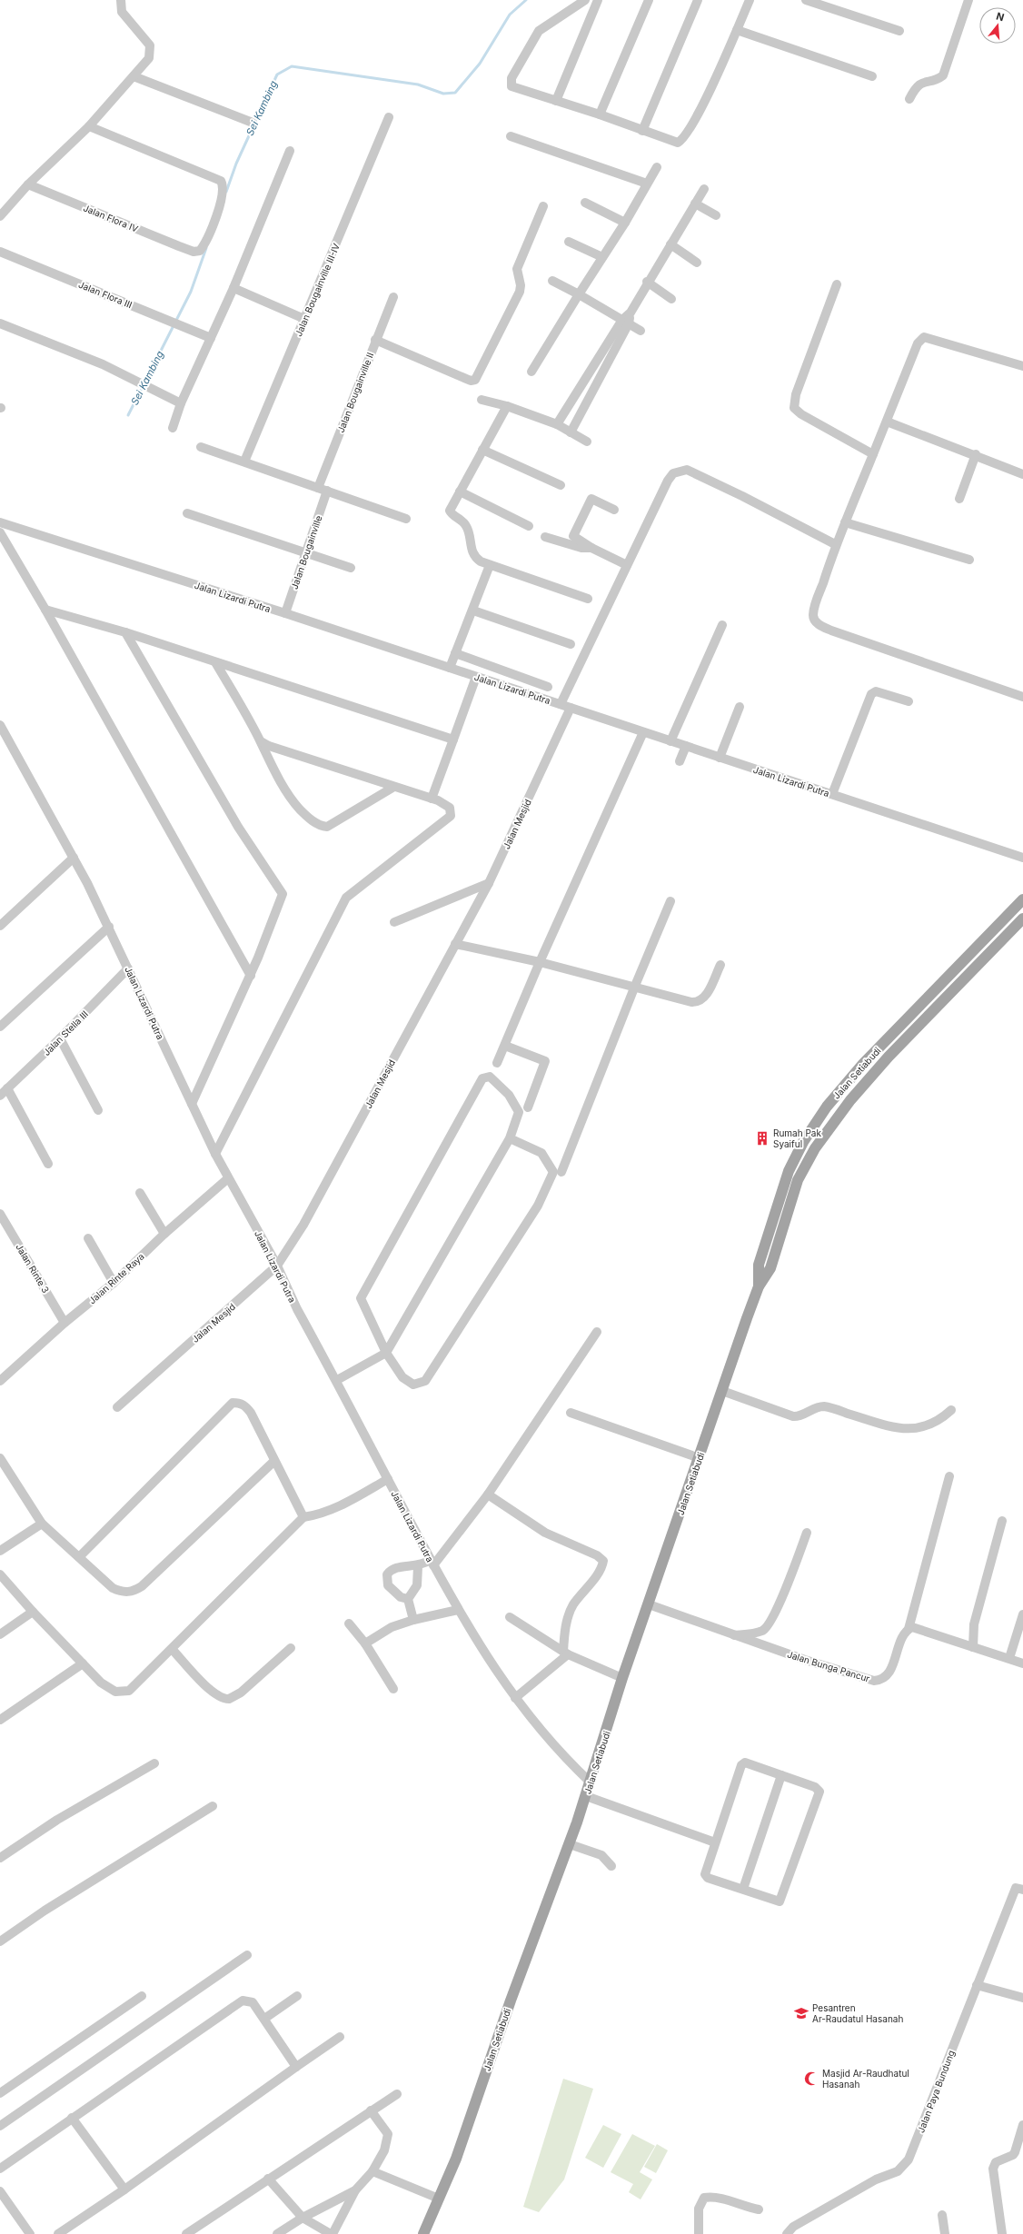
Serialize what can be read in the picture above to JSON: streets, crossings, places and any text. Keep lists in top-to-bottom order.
{
  "streets": {
    "main road": ["Jalan Setiabudi"],
    "street": [
      "Jalan Flora IV",
      "Jalan Bougainville III-IV",
      "Jalan Flora III",
      "Jalan Bougainville II",
      "Jalan Bougainville",
      "Jalan Lizardi Putra",
      "Jalan Mesjid",
      "Jalan Stella III",
      "Jalan Rinte 3",
      "Jalan Rinte Raya",
      "Jalan Bunga Pancur",
      "Jalan Paya Bundung"
    ]
  },
  "crossings": [
    ["Jalan Bougainville II", "Jalan Bougainville"],
    ["Jalan Bougainville", "Jalan Lizardi Putra"],
    ["Jalan Lizardi Putra", "Jalan Mesjid"],
    ["Jalan Lizardi Putra", "Jalan Stella III"],
    ["Jalan Lizardi Putra", "Jalan Setiabudi"],
    ["Jalan Lizardi Putra", "Jalan Rinte Raya"],
    ["Jalan Setiabudi", "Jalan Bunga Pancur"],
    ["Jalan Rinte 3", "Jalan Rinte Raya"]
  ],
  "water": ["Sei Kambing"],
  "places": {
    "building": ["Rumah Pak Syaiful"],
    "school or university": ["Pesantren Ar-Raudatul Hasanah"],
    "mosque": ["Masjid Ar-Raudhatul Hasanah"]
  },
  "north": "top"
}
